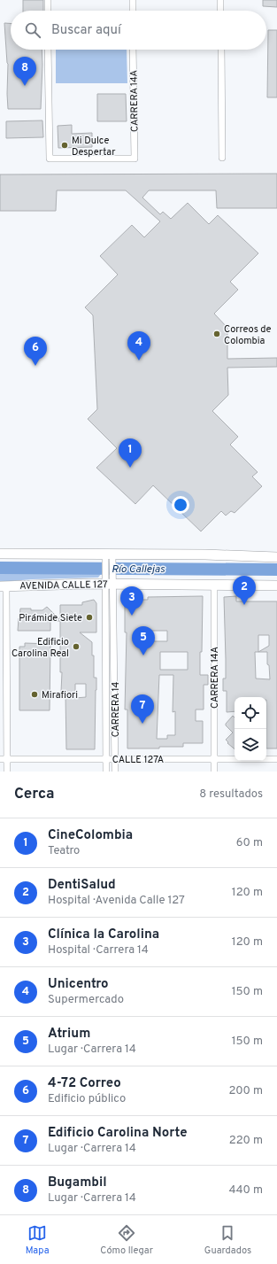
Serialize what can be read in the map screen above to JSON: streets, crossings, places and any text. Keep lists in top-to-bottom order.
{
  "streets": {
    "main road": ["AVENIDA CALLE 127"],
    "street": ["CARRERA 14A", "CARRERA 14", "CALLE 127A"]
  },
  "crossings": [
    ["CARRERA 14A", "AVENIDA CALLE 127"],
    ["CARRERA 14A", "CALLE 127A"],
    ["AVENIDA CALLE 127", "CARRERA 14"],
    ["CARRERA 14", "CALLE 127A"]
  ],
  "water": ["Río Callejas"],
  "places": [
    "Mi Dulce Despertar",
    "Correos de Colombia",
    "Pirámide Siete",
    "Edificio Carolina Real",
    "Mirafiori"
  ],
  "page": {
    "search": "Buscar aquí",
    "pins": [
      "8",
      "4",
      "6",
      "1",
      "2",
      "3",
      "5",
      "7"
    ],
    "heading": ["Cerca", "8 resultados"],
    "list": [
      {
        "mark": "1",
        "name": "CineColombia",
        "note": "Teatro",
        "value": "60 m"
      },
      {
        "mark": "2",
        "name": "DentiSalud",
        "note": "Hospital · Avenida Calle 127",
        "value": "120 m"
      },
      {
        "mark": "3",
        "name": "Clínica la Carolina",
        "note": "Hospital · Carrera 14",
        "value": "120 m"
      },
      {
        "mark": "4",
        "name": "Unicentro",
        "note": "Supermercado",
        "value": "150 m"
      },
      {
        "mark": "5",
        "name": "Atrium",
        "note": "Lugar · Carrera 14",
        "value": "150 m"
      },
      {
        "mark": "6",
        "name": "4-72 Correo",
        "note": "Edificio público",
        "value": "200 m"
      },
      {
        "mark": "7",
        "name": "Edificio Carolina Norte",
        "note": "Lugar · Carrera 14",
        "value": "220 m"
      },
      {
        "mark": "8",
        "name": "Bugambil",
        "note": "Lugar · Carrera 14",
        "value": "440 m"
      }
    ],
    "nav": ["Mapa", "Cómo llegar", "Guardados"]
  }
}
